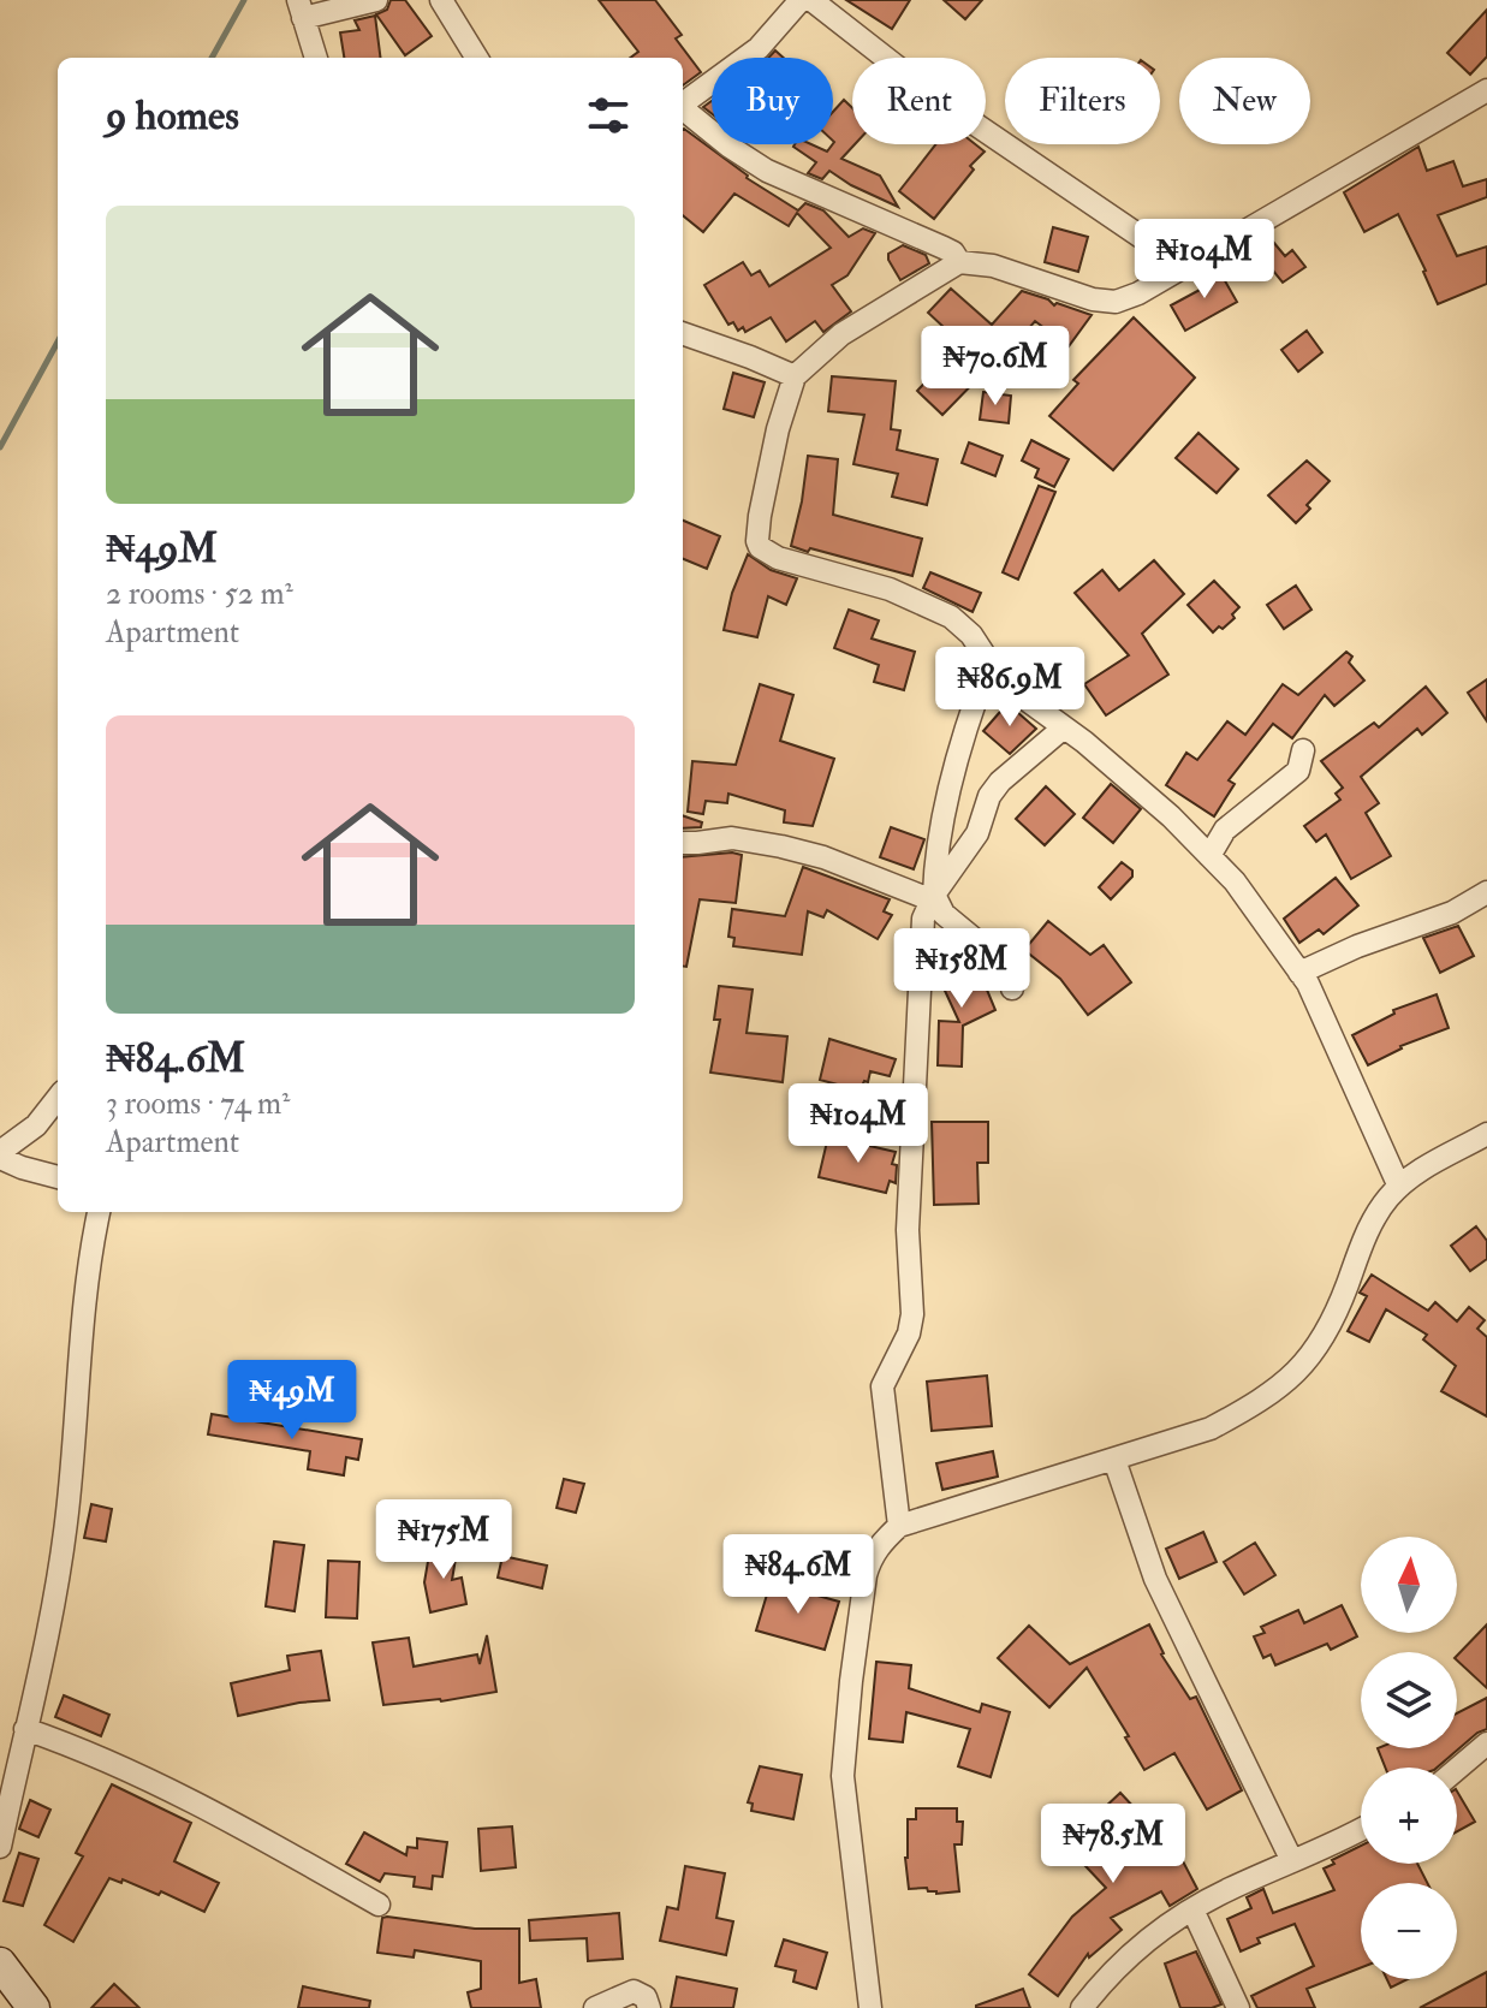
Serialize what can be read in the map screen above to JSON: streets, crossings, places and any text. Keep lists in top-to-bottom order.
{
  "north": "top",
  "page": {
    "chip": [
      "Buy",
      "Rent",
      "Filters",
      "New"
    ],
    "heading": "9 homes",
    "list": [
      {
        "name": "₦49M",
        "note": "2 rooms · 52 m² · Apartment"
      },
      {
        "name": "₦84.6M",
        "note": "3 rooms · 74 m² · Apartment"
      }
    ],
    "price": [
      "₦104M",
      "₦70.6M",
      "₦86.9M",
      "₦158M",
      "₦104M",
      "₦49M",
      "₦175M",
      "₦84.6M",
      "₦78.5M"
    ],
    "map_buttons": ["+", "−"]
  }
}
